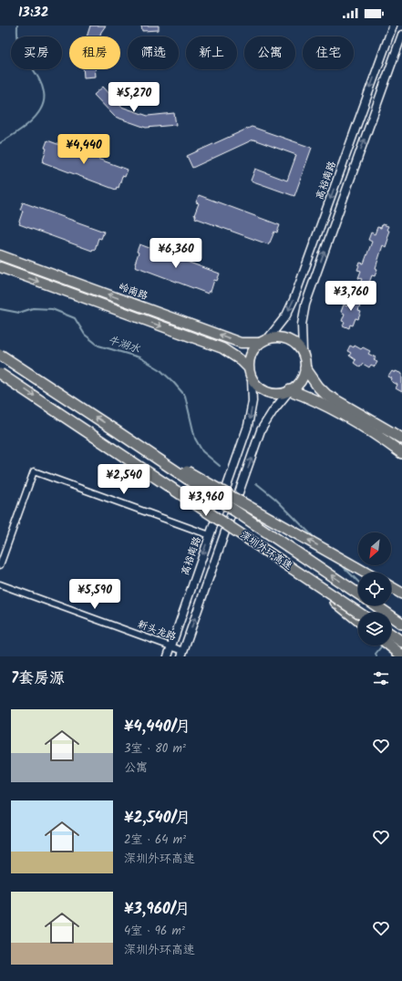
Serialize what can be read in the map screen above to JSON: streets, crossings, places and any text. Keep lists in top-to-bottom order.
{
  "streets": {
    "highway": ["深圳外环高速"],
    "main road": ["岭南路"],
    "street": ["高裕南路", "新头龙路"]
  },
  "crossings": [
    ["高裕南路", "岭南路"],
    ["高裕南路", "新头龙路"]
  ],
  "water": ["牛湖水"],
  "north": "bottom left",
  "page": {
    "status": "13:32",
    "chip": [
      "买房",
      "租房",
      "筛选",
      "新上",
      "公寓",
      "住宅"
    ],
    "price": [
      "¥5,270",
      "¥4,440",
      "¥6,360",
      "¥3,760",
      "¥2,540",
      "¥3,960",
      "¥5,590"
    ],
    "heading": "7套房源",
    "list": [
      {
        "name": "¥4,440/月",
        "note": "3室 · 80 m² · 公寓"
      },
      {
        "name": "¥2,540/月",
        "note": "2室 · 64 m² · 深圳外环高速"
      },
      {
        "name": "¥3,960/月",
        "note": "4室 · 96 m² · 深圳外环高速"
      }
    ]
  }
}
